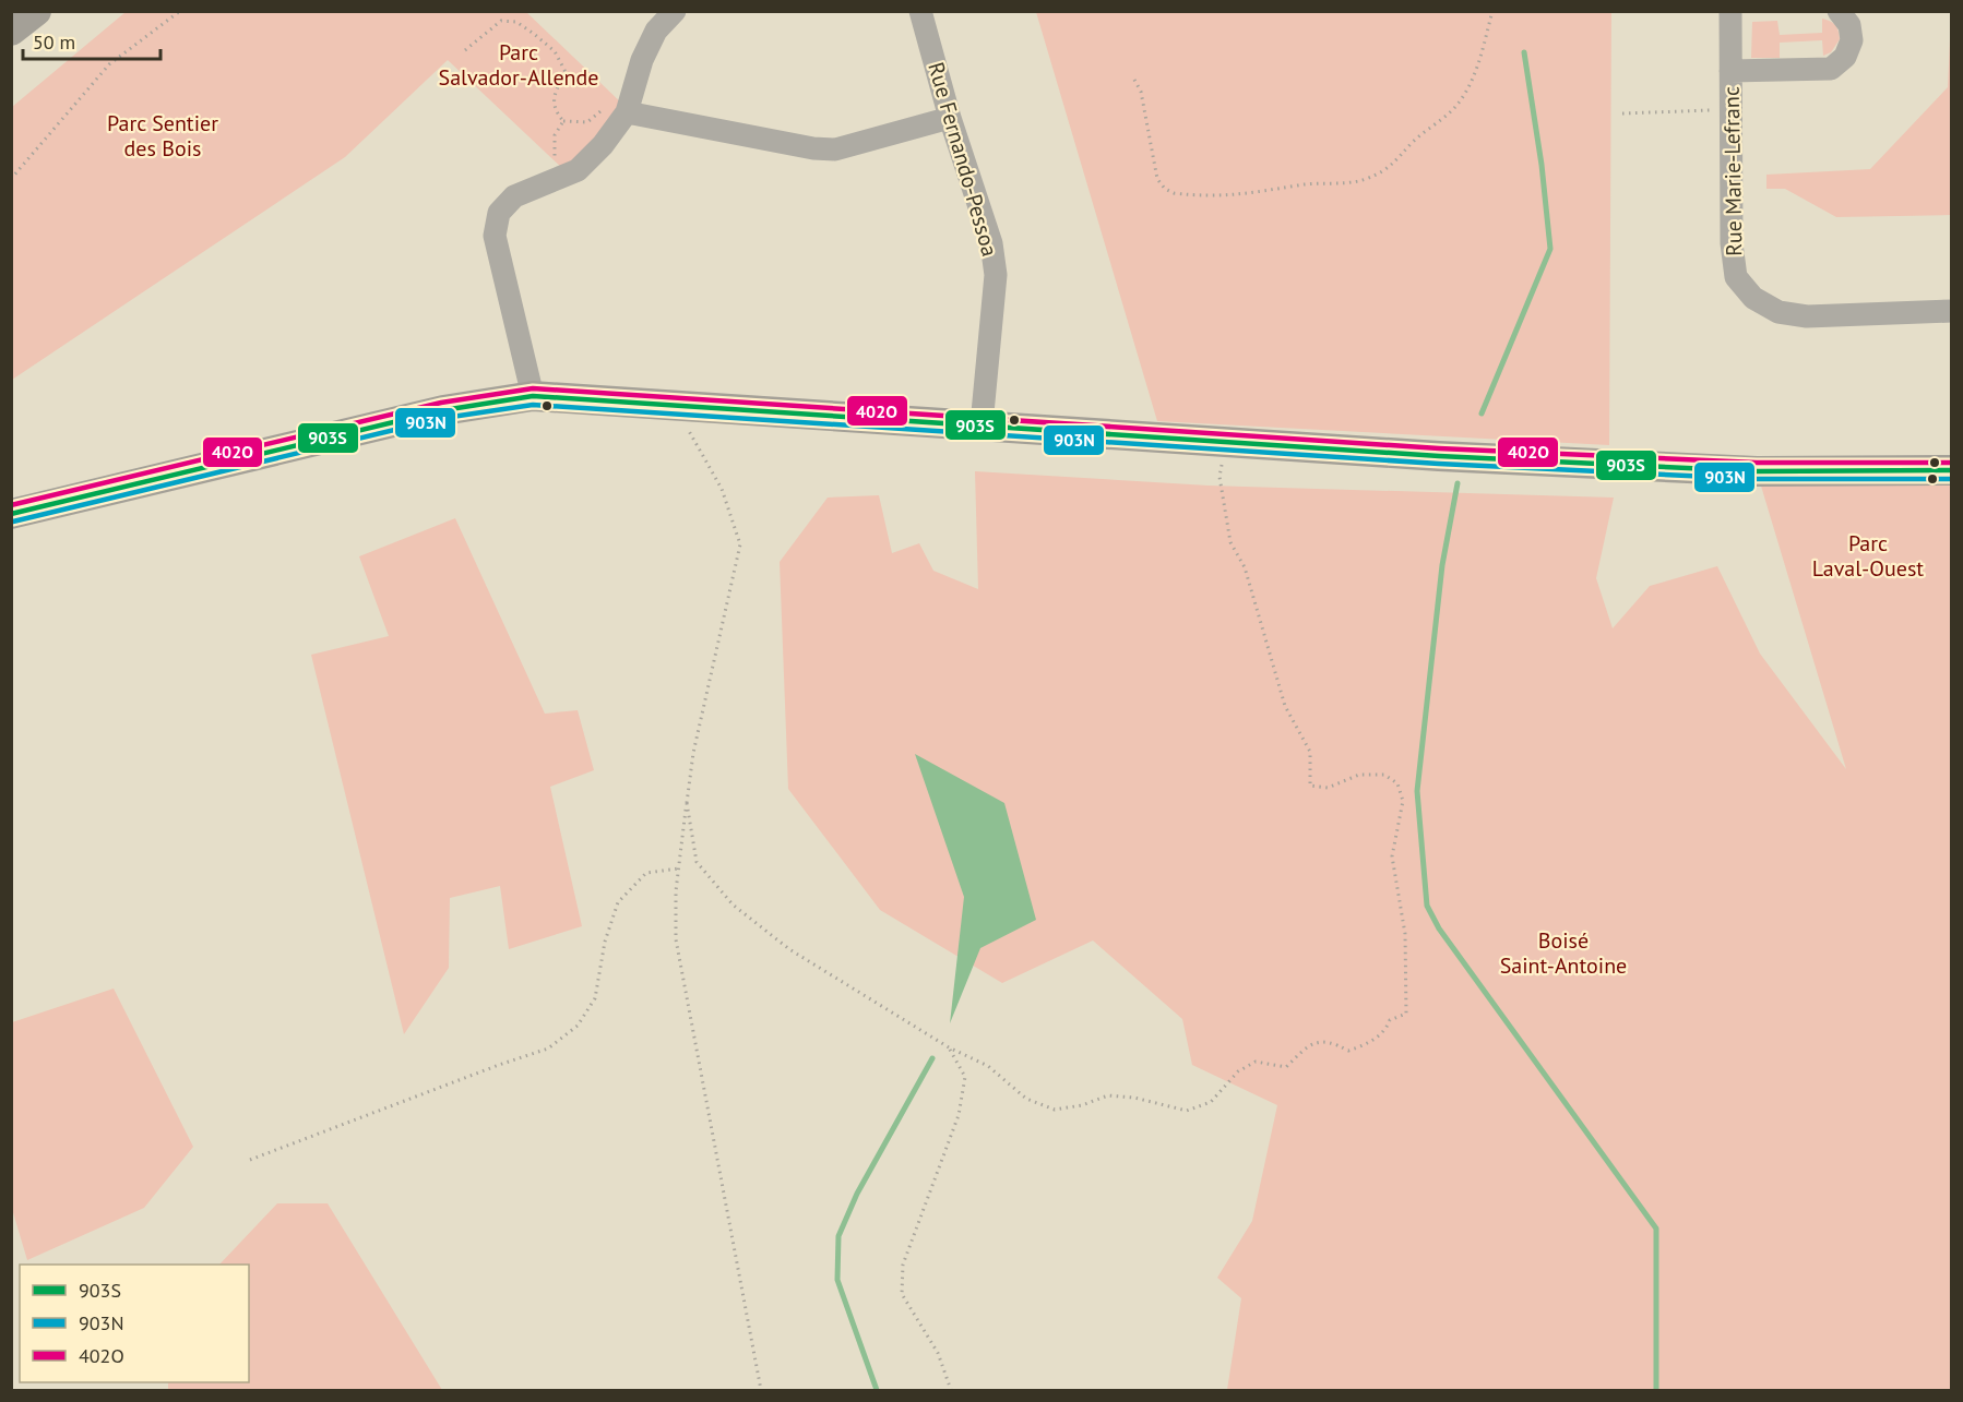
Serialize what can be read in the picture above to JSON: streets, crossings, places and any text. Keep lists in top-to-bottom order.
{
  "streets": {
    "street": ["Rue Fernando-Pessoa", "Rue Marie-Lefranc"]
  },
  "parks": [
    "Parc Salvador-Allende",
    "Parc Sentier des Bois",
    "Parc Laval-Ouest",
    "Boisé Saint-Antoine"
  ],
  "lines": ["transit line 402O", "transit line 903S", "transit line 903N"],
  "legend": ["903S", "903N", "402O"],
  "scale_bar": "50 m"
}
